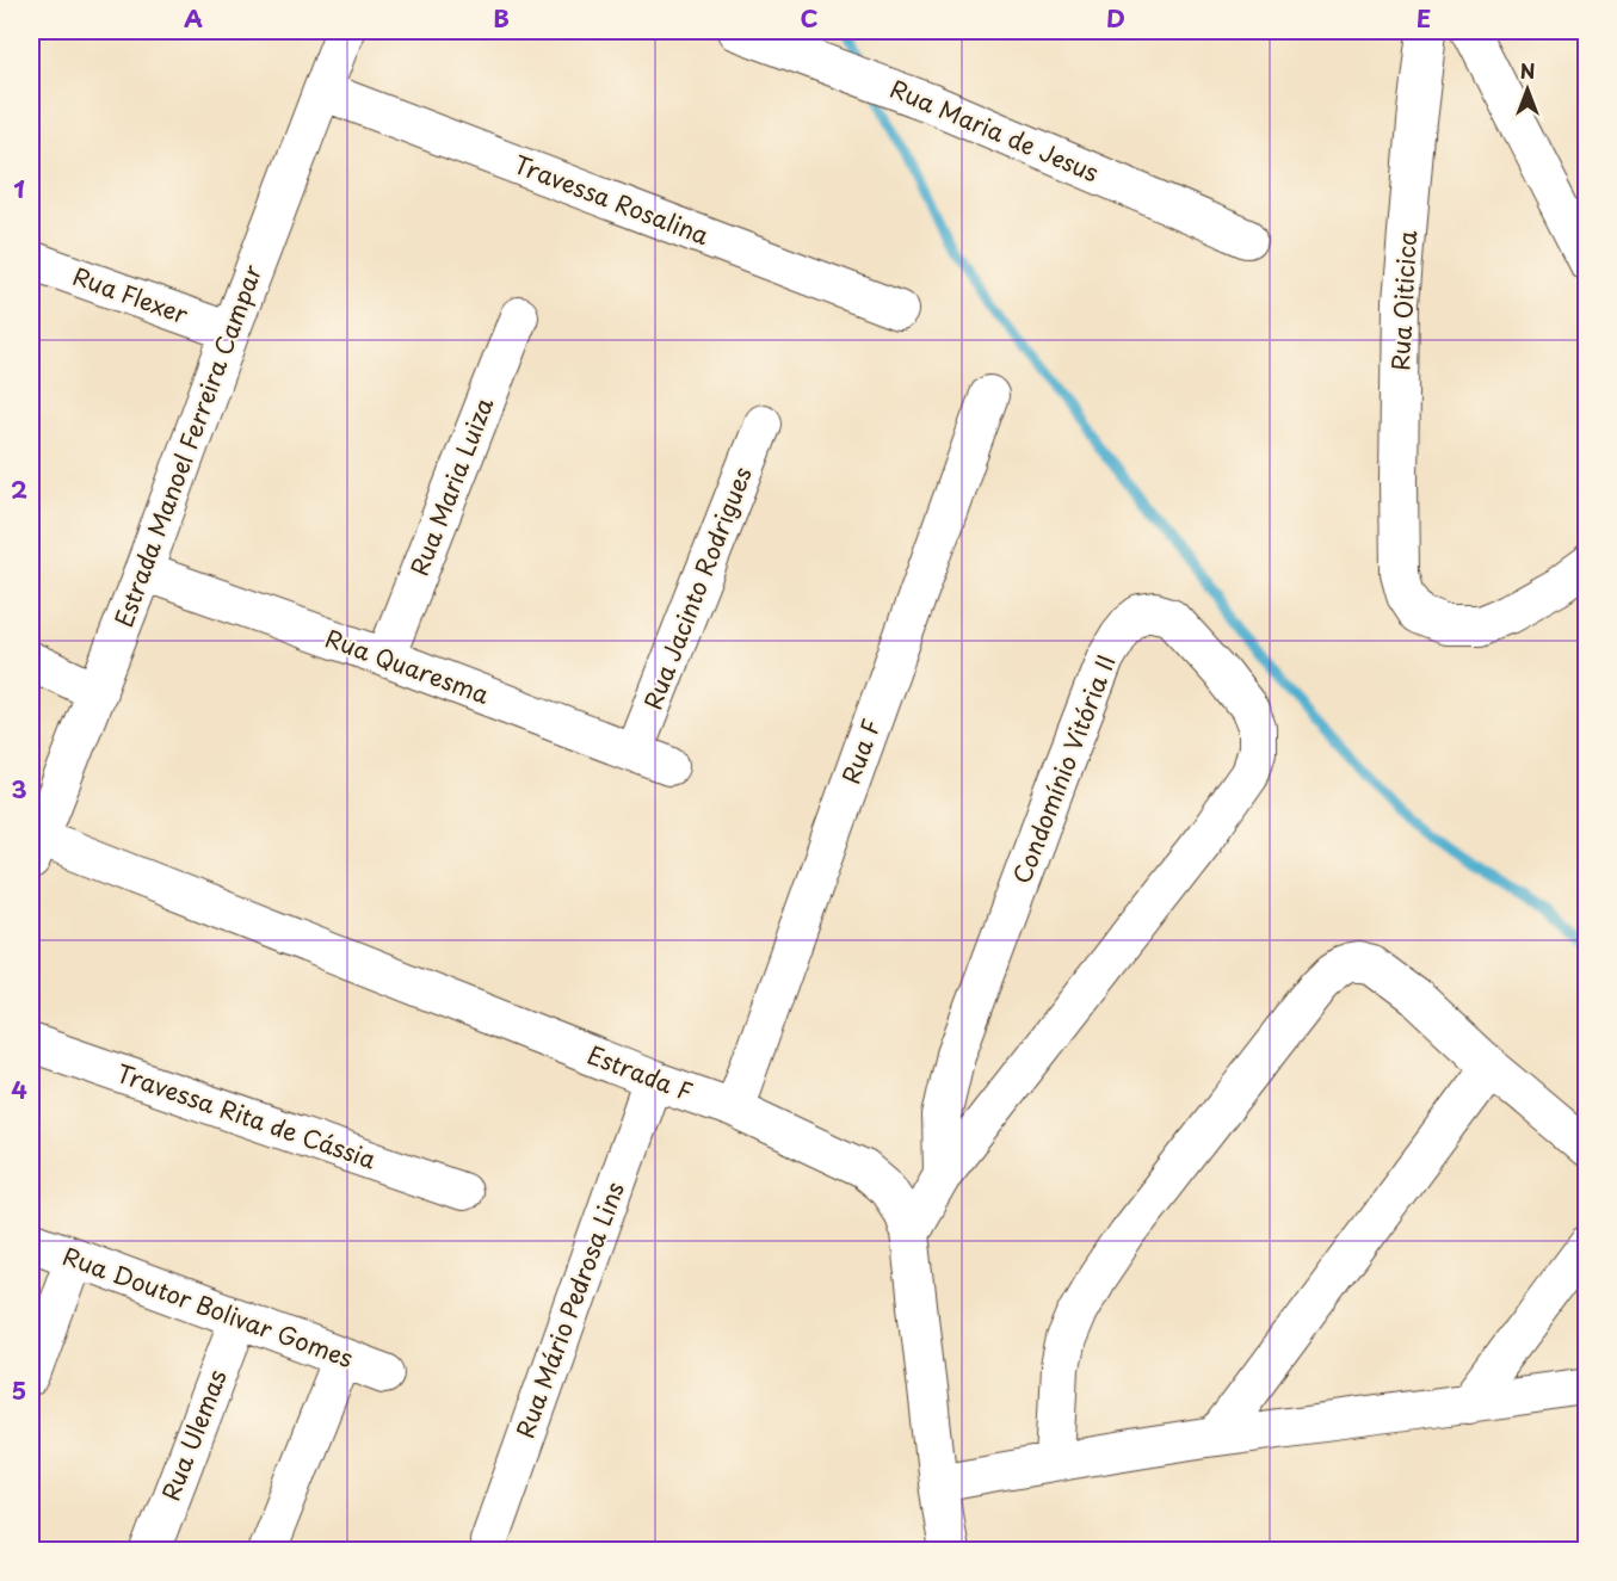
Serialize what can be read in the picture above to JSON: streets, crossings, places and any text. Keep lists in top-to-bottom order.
{
  "streets": {
    "street": [
      "Rua Maria de Jesus",
      "Travessa Rosalina",
      "Rua Flexer",
      "Rua Oiticica",
      "Estrada Manoel Ferreira Campar",
      "Rua Maria Luiza",
      "Rua Jacinto Rodrigues",
      "Rua Quaresma",
      "Rua F",
      "Condomínio Vitória II",
      "Estrada F",
      "Travessa Rita de Cássia",
      "Rua Doutor Bolivar Gomes",
      "Rua Mário Pedrosa Lins",
      "Rua Ulemas"
    ]
  },
  "crossings": [
    ["Travessa Rosalina", "Estrada Manoel Ferreira Campar"],
    ["Rua Flexer", "Estrada Manoel Ferreira Campar"],
    ["Estrada Manoel Ferreira Campar", "Rua Quaresma"],
    ["Estrada Manoel Ferreira Campar", "Estrada F"],
    ["Rua Maria Luiza", "Rua Quaresma"],
    ["Rua Jacinto Rodrigues", "Rua Quaresma"],
    ["Rua F", "Estrada F"],
    ["Condomínio Vitória II", "Estrada F"],
    ["Estrada F", "Rua Mário Pedrosa Lins"],
    ["Rua Doutor Bolivar Gomes", "Rua Ulemas"]
  ],
  "north": "top",
  "grid": {
    "columns": [
      "A",
      "B",
      "C",
      "D",
      "E"
    ],
    "rows": [
      "1",
      "2",
      "3",
      "4",
      "5"
    ]
  }
}
